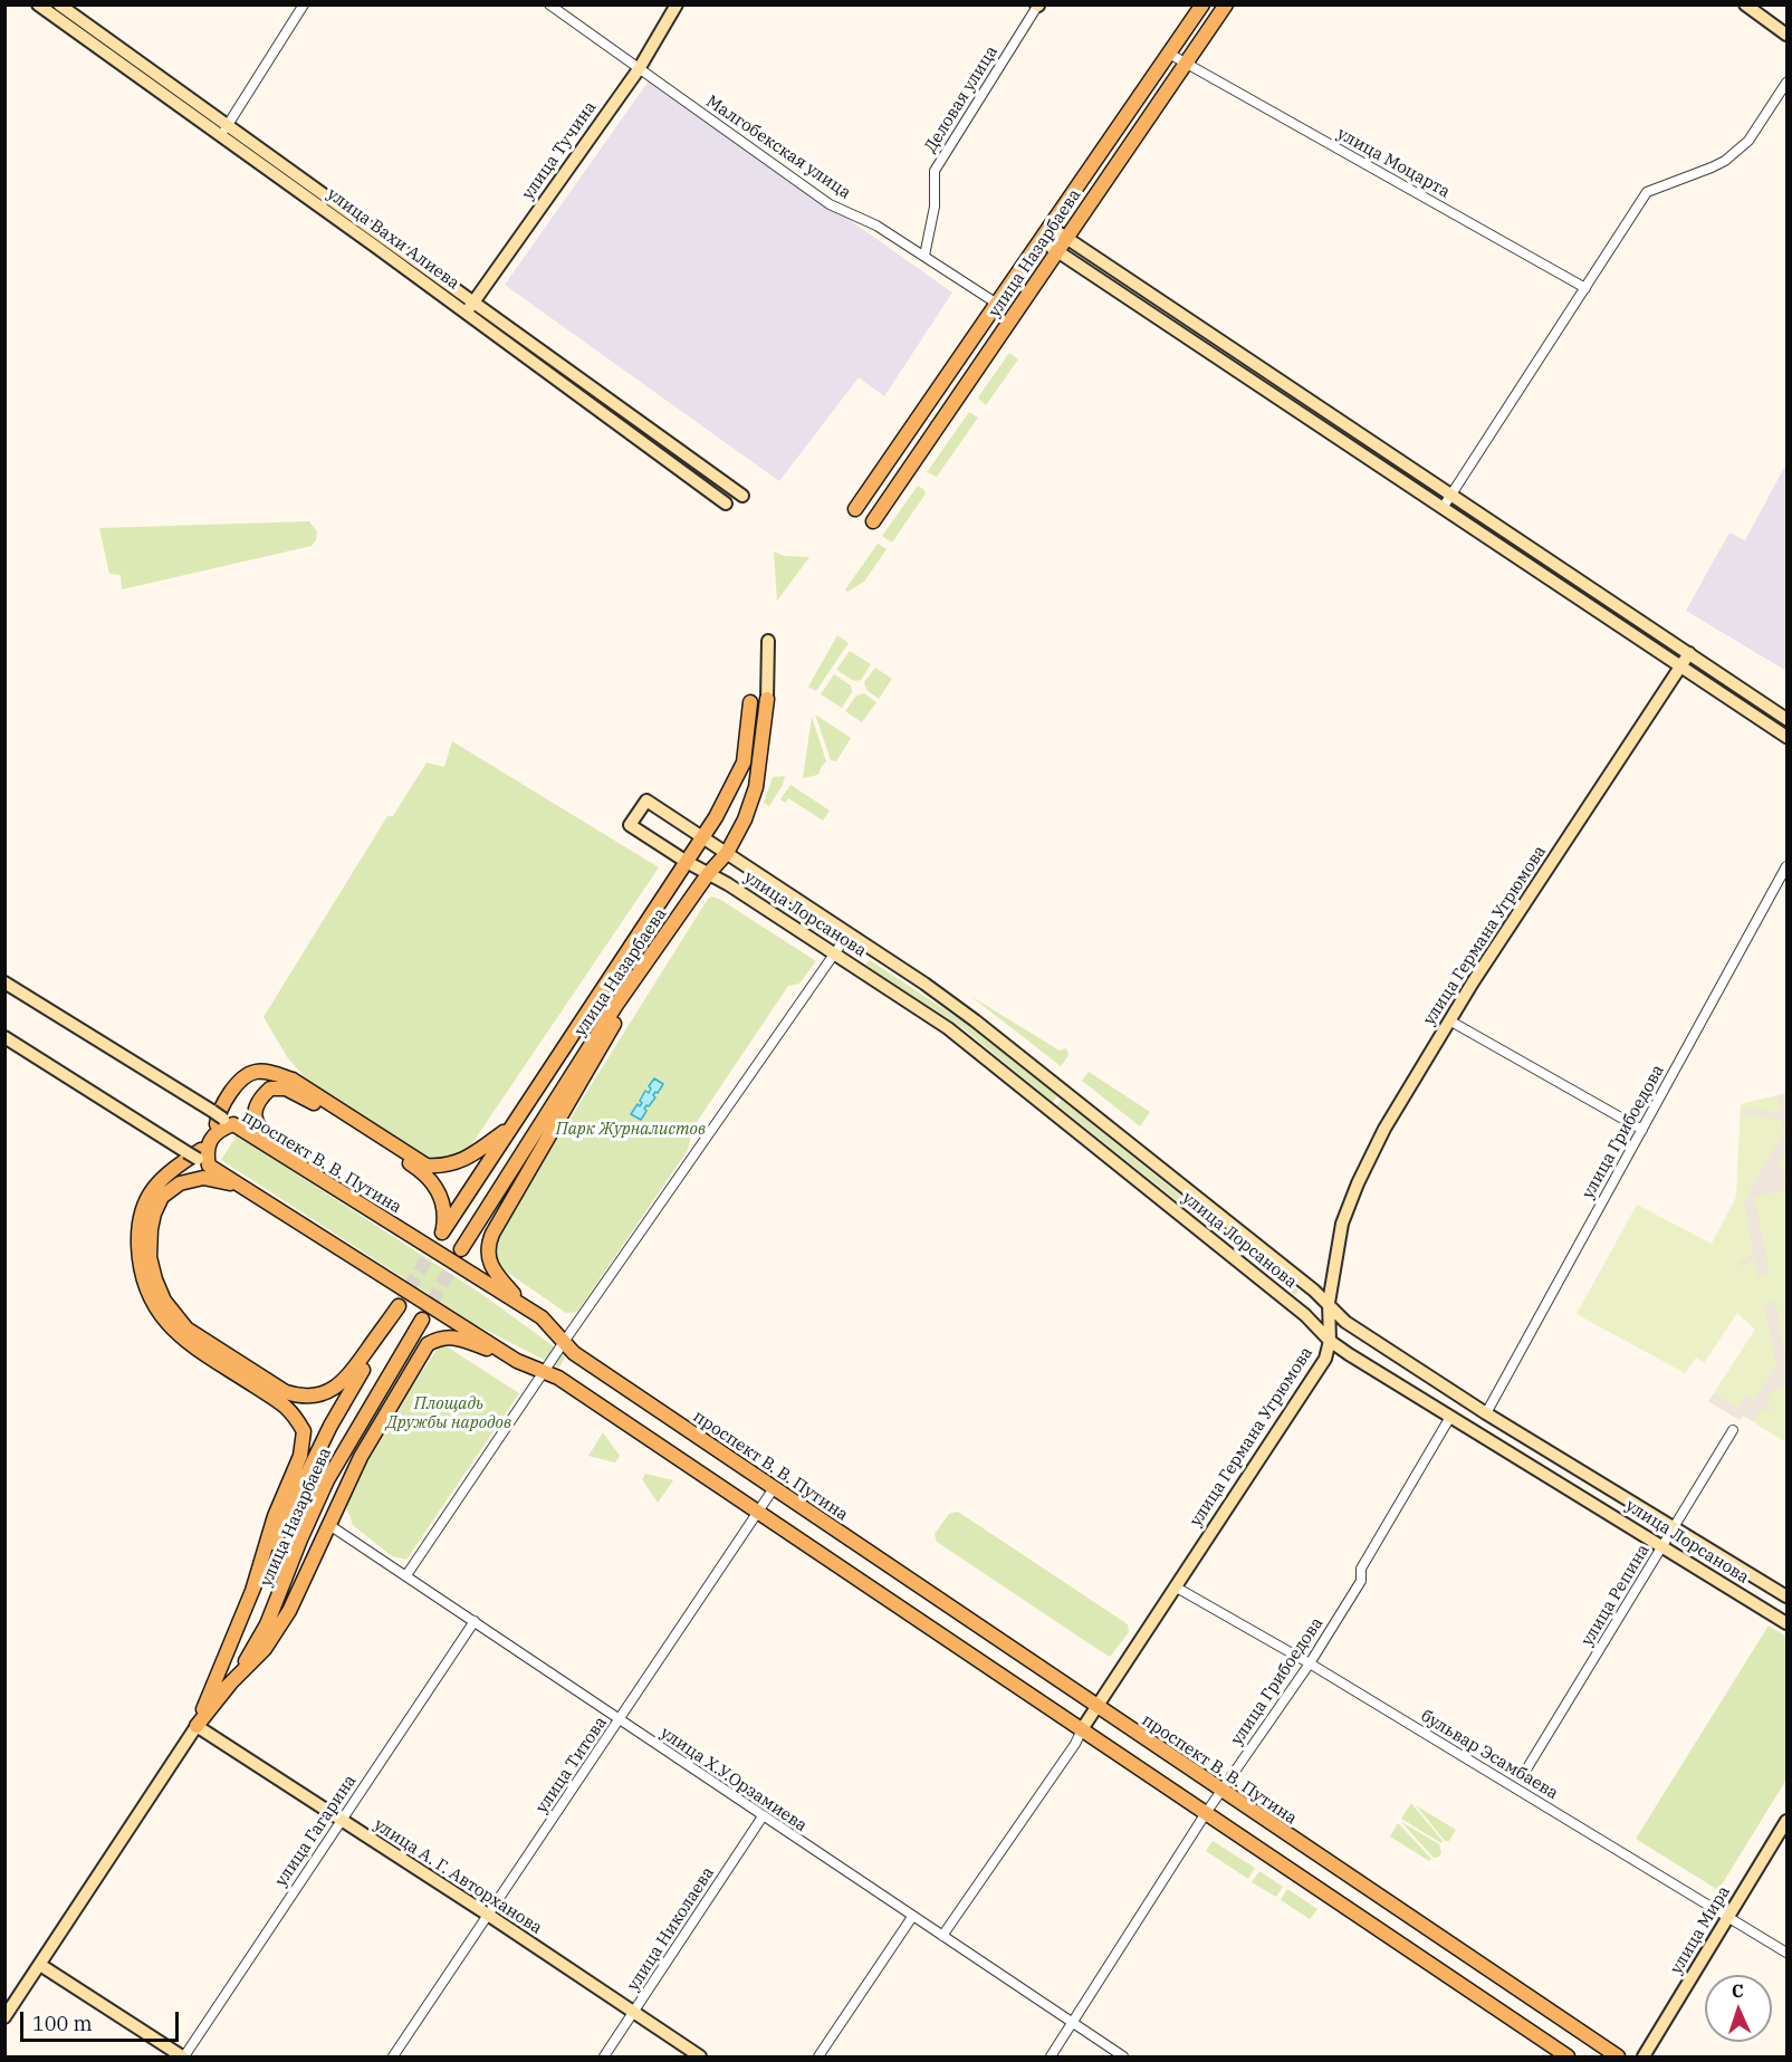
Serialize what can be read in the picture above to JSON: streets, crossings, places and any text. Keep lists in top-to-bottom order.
{
  "streets": {
    "main road": [
      "улица Тучина",
      "улица Вахи Алиева",
      "улица Назарбаева",
      "улица Лорсанова",
      "улица Германа Угрюмова",
      "проспект В. В. Путина",
      "улица А. Г. Авторханова",
      "улица Мира"
    ],
    "street": [
      "Деловая улица",
      "Малгобекская улица",
      "улица Моцарта",
      "улица Грибоедова",
      "улица Репина",
      "бульвар Эсамбаева",
      "улица Титова",
      "улица Х.У.Орзамиева",
      "улица Гагарина",
      "улица Николаева"
    ]
  },
  "crossings": [
    ["Деловая улица", "Малгобекская улица"],
    ["Малгобекская улица", "улица Тучина"],
    ["Малгобекская улица", "улица Назарбаева"],
    ["улица Тучина", "улица Вахи Алиева"],
    ["улица Моцарта", "улица Назарбаева"],
    ["улица Назарбаева", "улица Лорсанова"],
    ["улица Назарбаева", "проспект В. В. Путина"],
    ["улица Назарбаева", "улица А. Г. Авторханова"],
    ["улица Лорсанова", "улица Германа Угрюмова"],
    ["улица Лорсанова", "улица Грибоедова"],
    ["улица Лорсанова", "улица Репина"],
    ["улица Германа Угрюмова", "проспект В. В. Путина"],
    ["улица Германа Угрюмова", "бульвар Эсамбаева"],
    ["улица Германа Угрюмова", "улица Х.У.Орзамиева"],
    ["улица Грибоедова", "проспект В. В. Путина"],
    ["улица Грибоедова", "бульвар Эсамбаева"],
    ["улица Грибоедова", "улица Х.У.Орзамиева"],
    ["проспект В. В. Путина", "улица Титова"],
    ["бульвар Эсамбаева", "улица Мира"],
    ["улица Титова", "улица Х.У.Орзамиева"],
    ["улица Титова", "улица А. Г. Авторханова"],
    ["улица Х.У.Орзамиева", "улица Гагарина"],
    ["улица Х.У.Орзамиева", "улица Николаева"],
    ["улица Гагарина", "улица А. Г. Авторханова"],
    ["улица А. Г. Авторханова", "улица Николаева"]
  ],
  "parks": ["Парк Журналистов", "Площадь Дружбы народов"],
  "scale_bar": "100 m",
  "north": "top"
}
